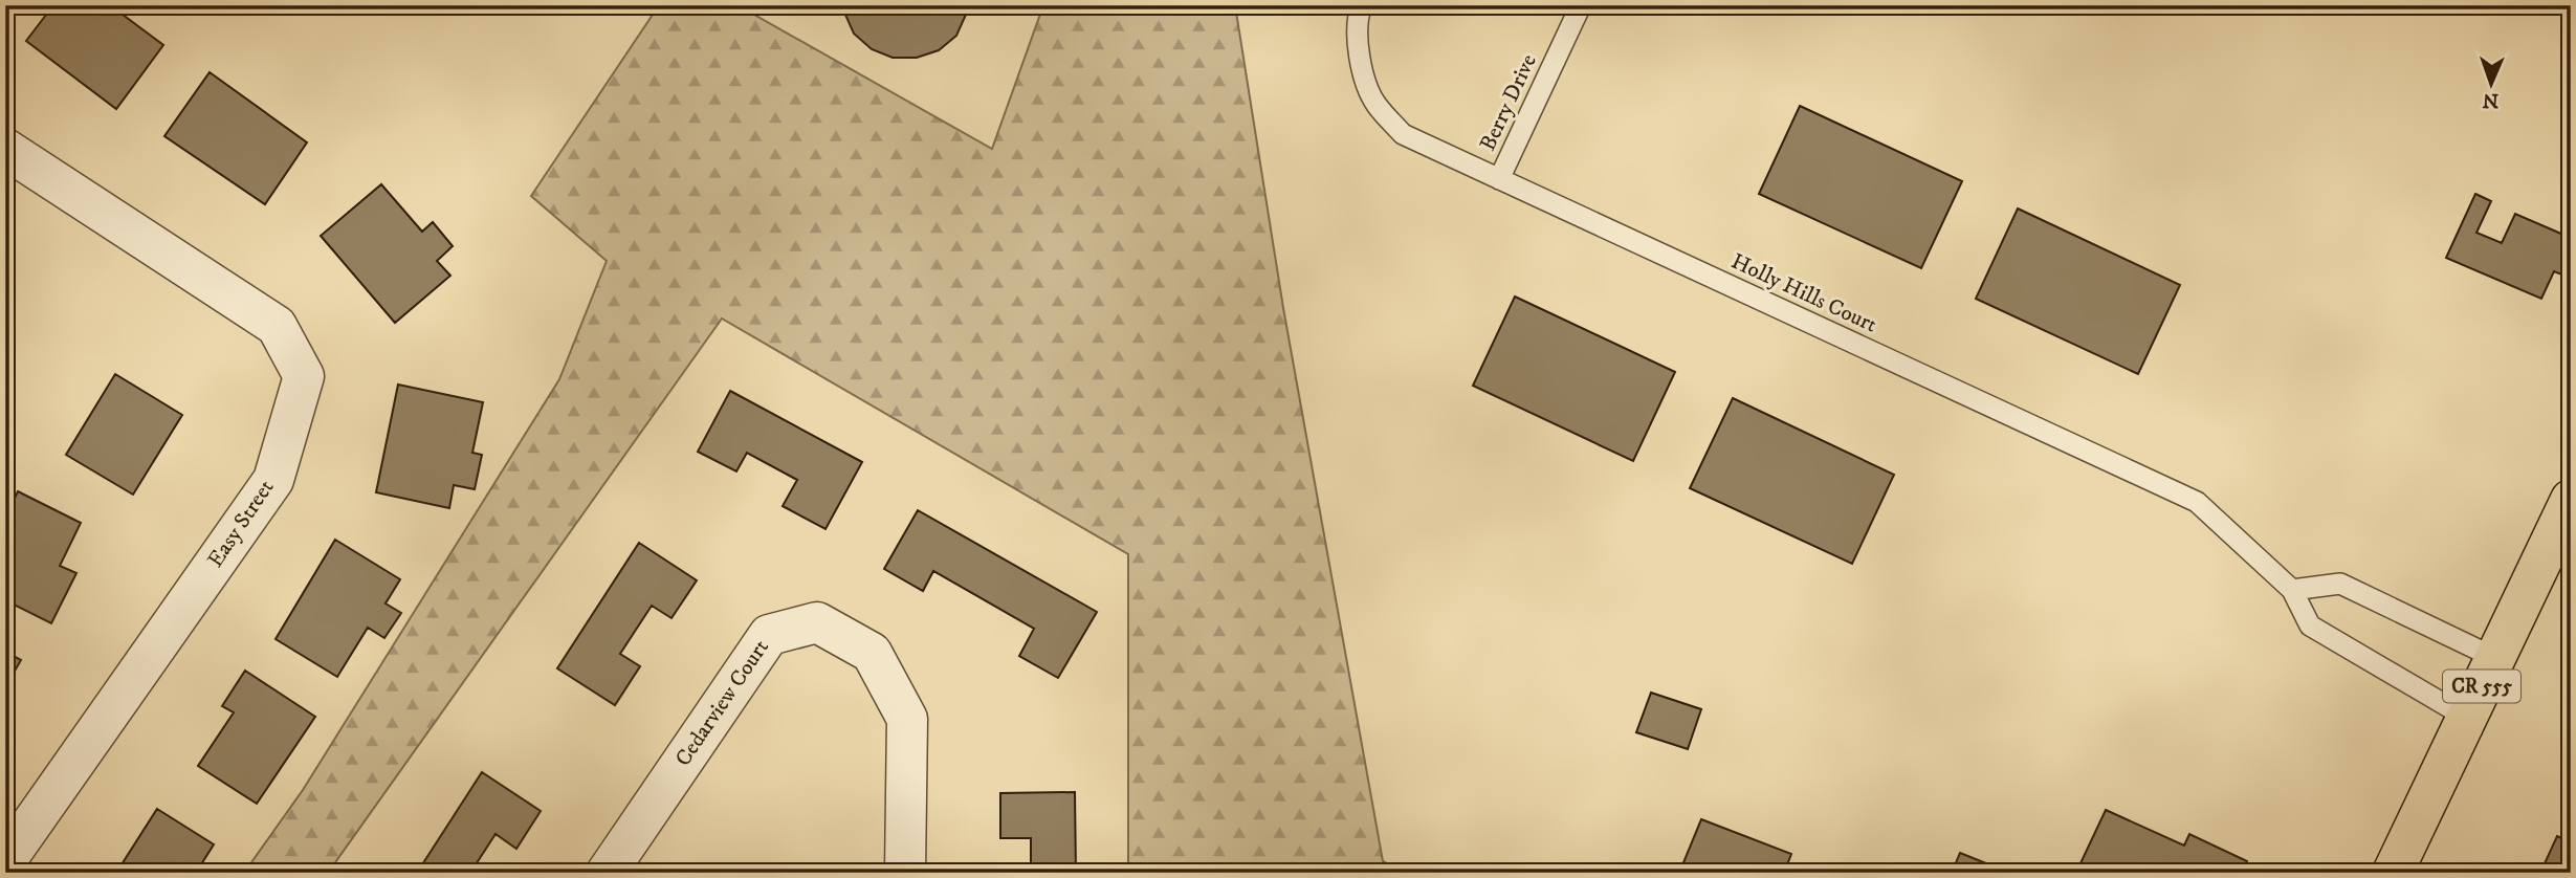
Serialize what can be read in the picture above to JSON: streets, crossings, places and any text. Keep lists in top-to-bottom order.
{
  "streets": {
    "main road": ["CR 555"],
    "street": ["Easy Street", "Cedarview Court"],
    "lane": ["Berry Drive", "Holly Hills Court"]
  },
  "crossings": [
    ["Berry Drive", "Holly Hills Court"],
    ["Holly Hills Court", "CR 555"]
  ],
  "north": "bottom"
}
